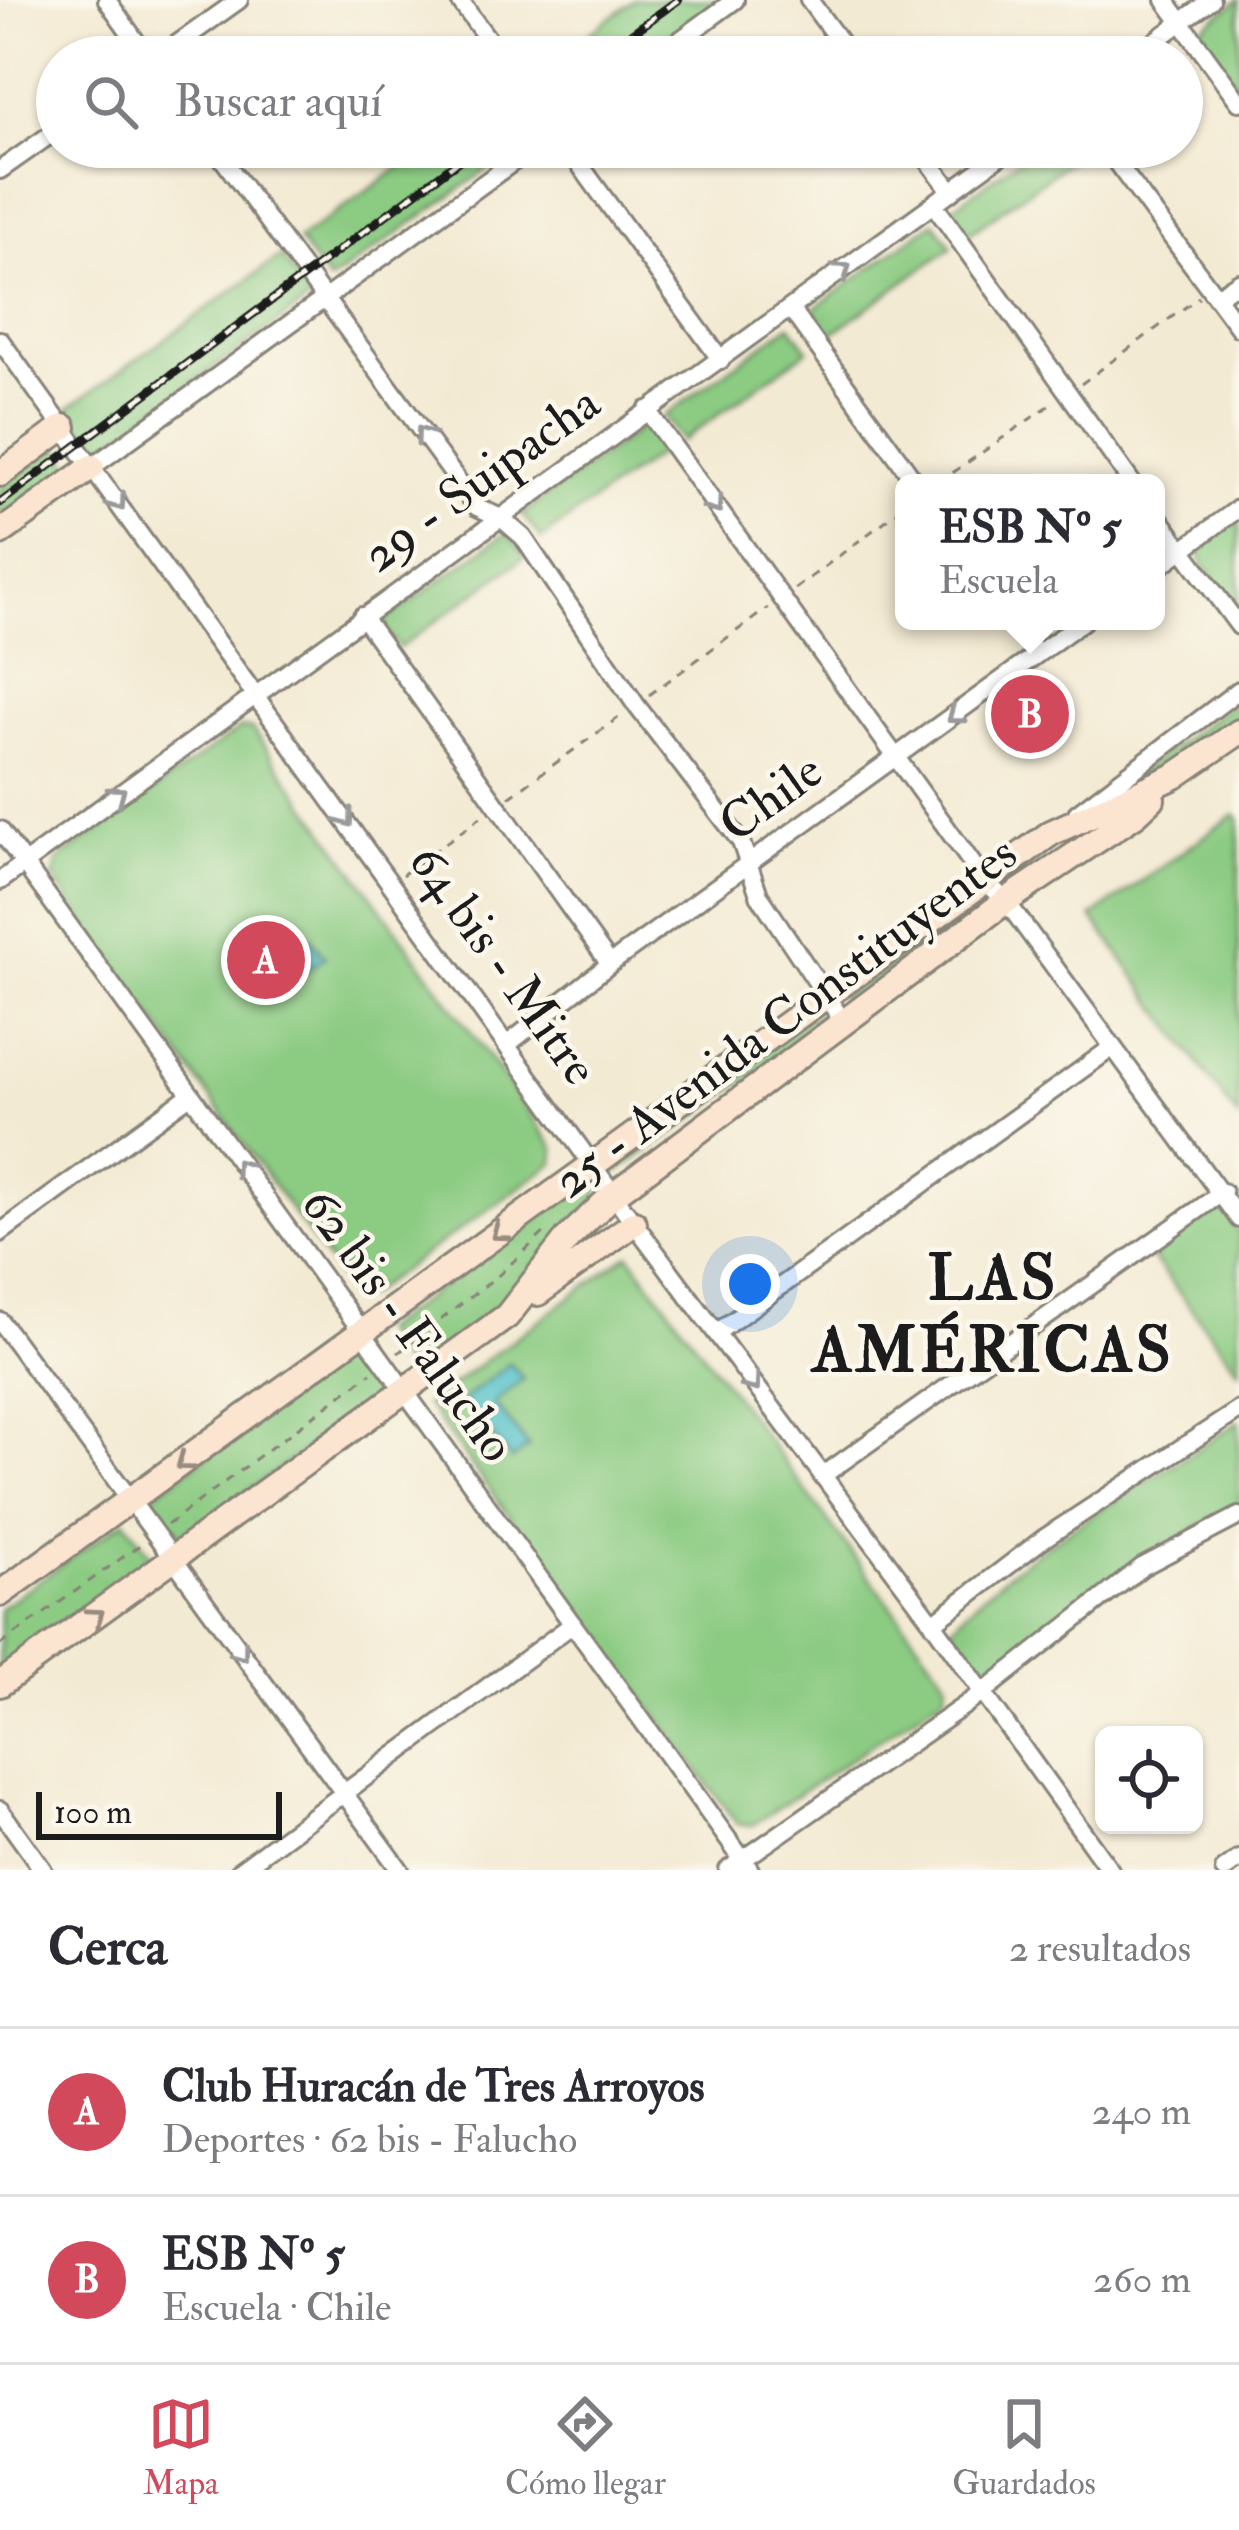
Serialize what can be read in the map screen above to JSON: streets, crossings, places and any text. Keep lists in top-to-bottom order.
{
  "streets": {
    "main road": ["25 - Avenida Constituyentes"],
    "street": [
      "29 - Suipacha",
      "Chile",
      "64 bis - Mitre",
      "62 bis - Falucho"
    ]
  },
  "crossings": [
    ["29 - Suipacha", "64 bis - Mitre"],
    ["29 - Suipacha", "62 bis - Falucho"],
    ["Chile", "64 bis - Mitre"],
    ["64 bis - Mitre", "25 - Avenida Constituyentes"],
    ["25 - Avenida Constituyentes", "62 bis - Falucho"]
  ],
  "one_way": ["29 - Suipacha"],
  "districts": ["LAS AMÉRICAS"],
  "scale_bar": "100 m",
  "page": {
    "search": "Buscar aquí",
    "popup": ["ESB Nº 5", "Escuela"],
    "pins": ["B", "A"],
    "scale": "100 m",
    "heading": ["Cerca", "2 resultados"],
    "list": [
      {
        "mark": "A",
        "name": "Club Huracán de Tres Arroyos",
        "note": "Deportes · 62 bis - Falucho",
        "value": "240 m"
      },
      {
        "mark": "B",
        "name": "ESB Nº 5",
        "note": "Escuela · Chile",
        "value": "260 m"
      }
    ],
    "nav": ["Mapa", "Cómo llegar", "Guardados"]
  }
}
